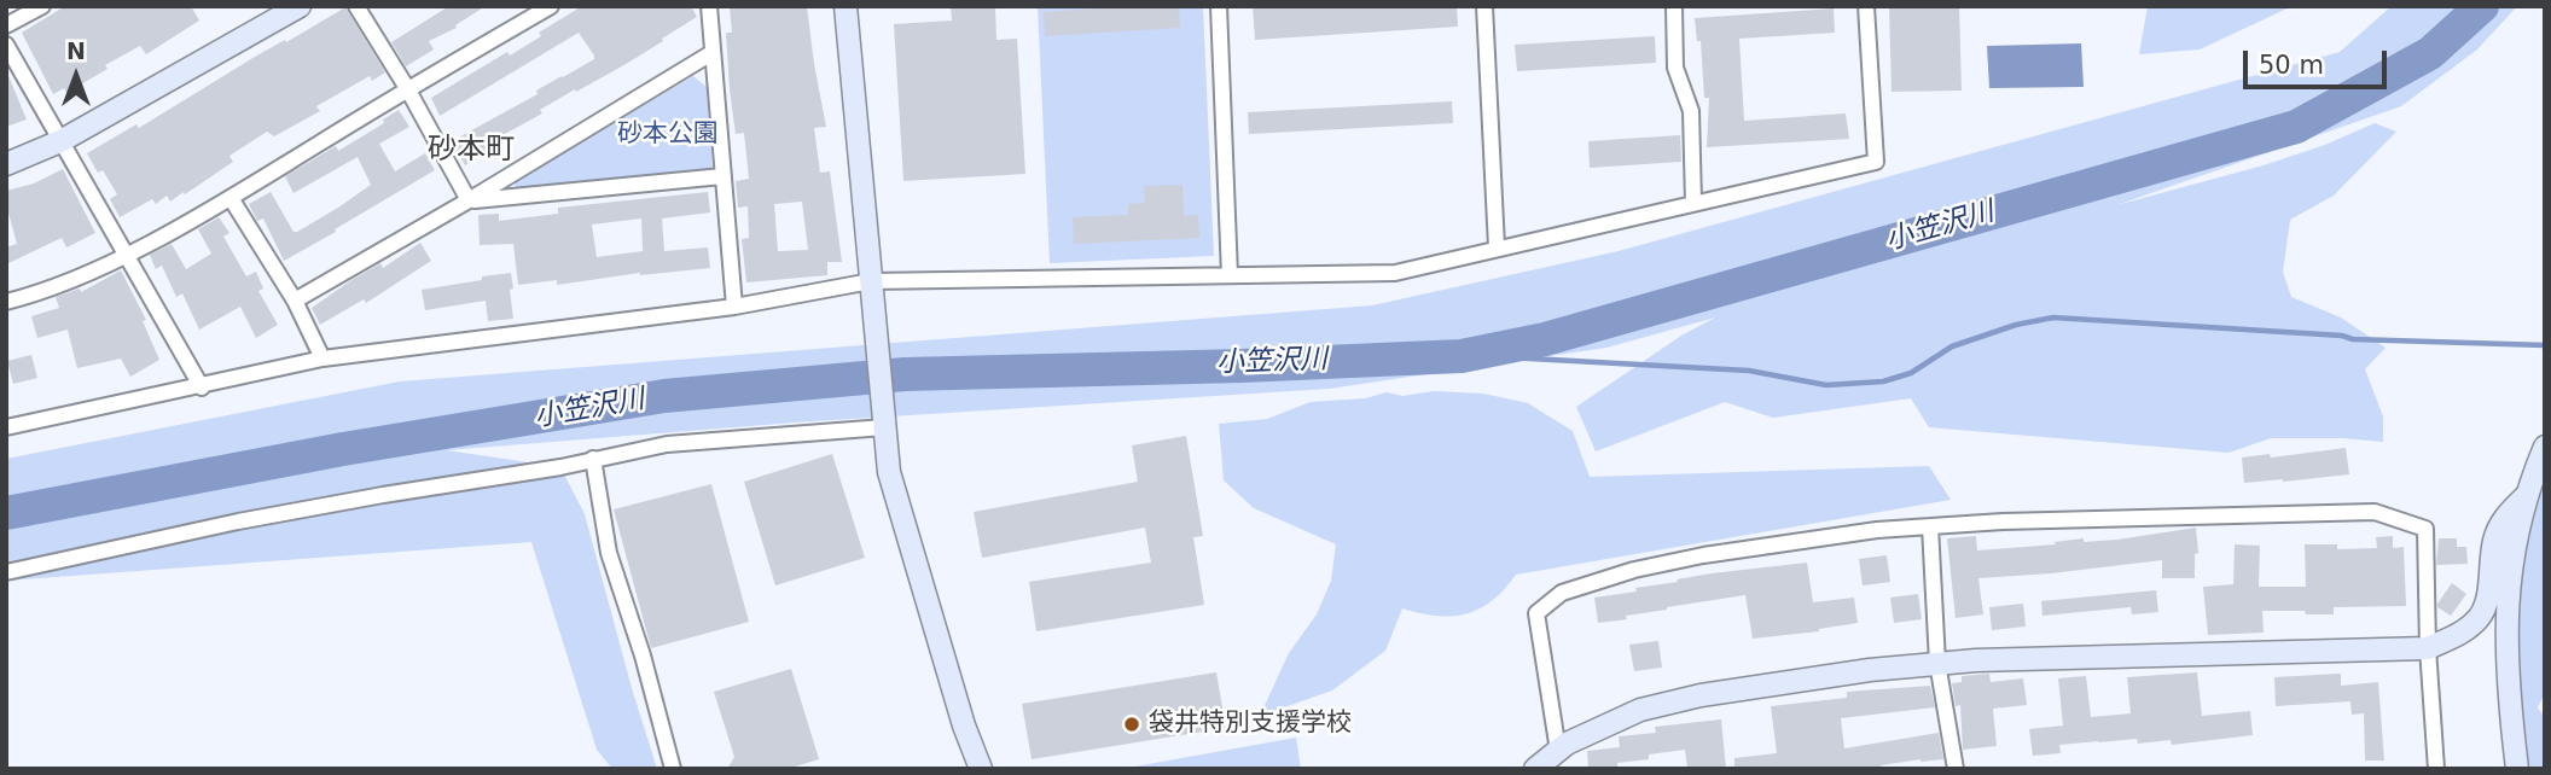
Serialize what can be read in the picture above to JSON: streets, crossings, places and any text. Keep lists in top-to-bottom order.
{
  "districts": ["砂本町"],
  "water": ["小笠沢川"],
  "parks": ["砂本公園"],
  "places": ["袋井特別支援学校"],
  "scale_bar": "50 m",
  "north": "top"
}
